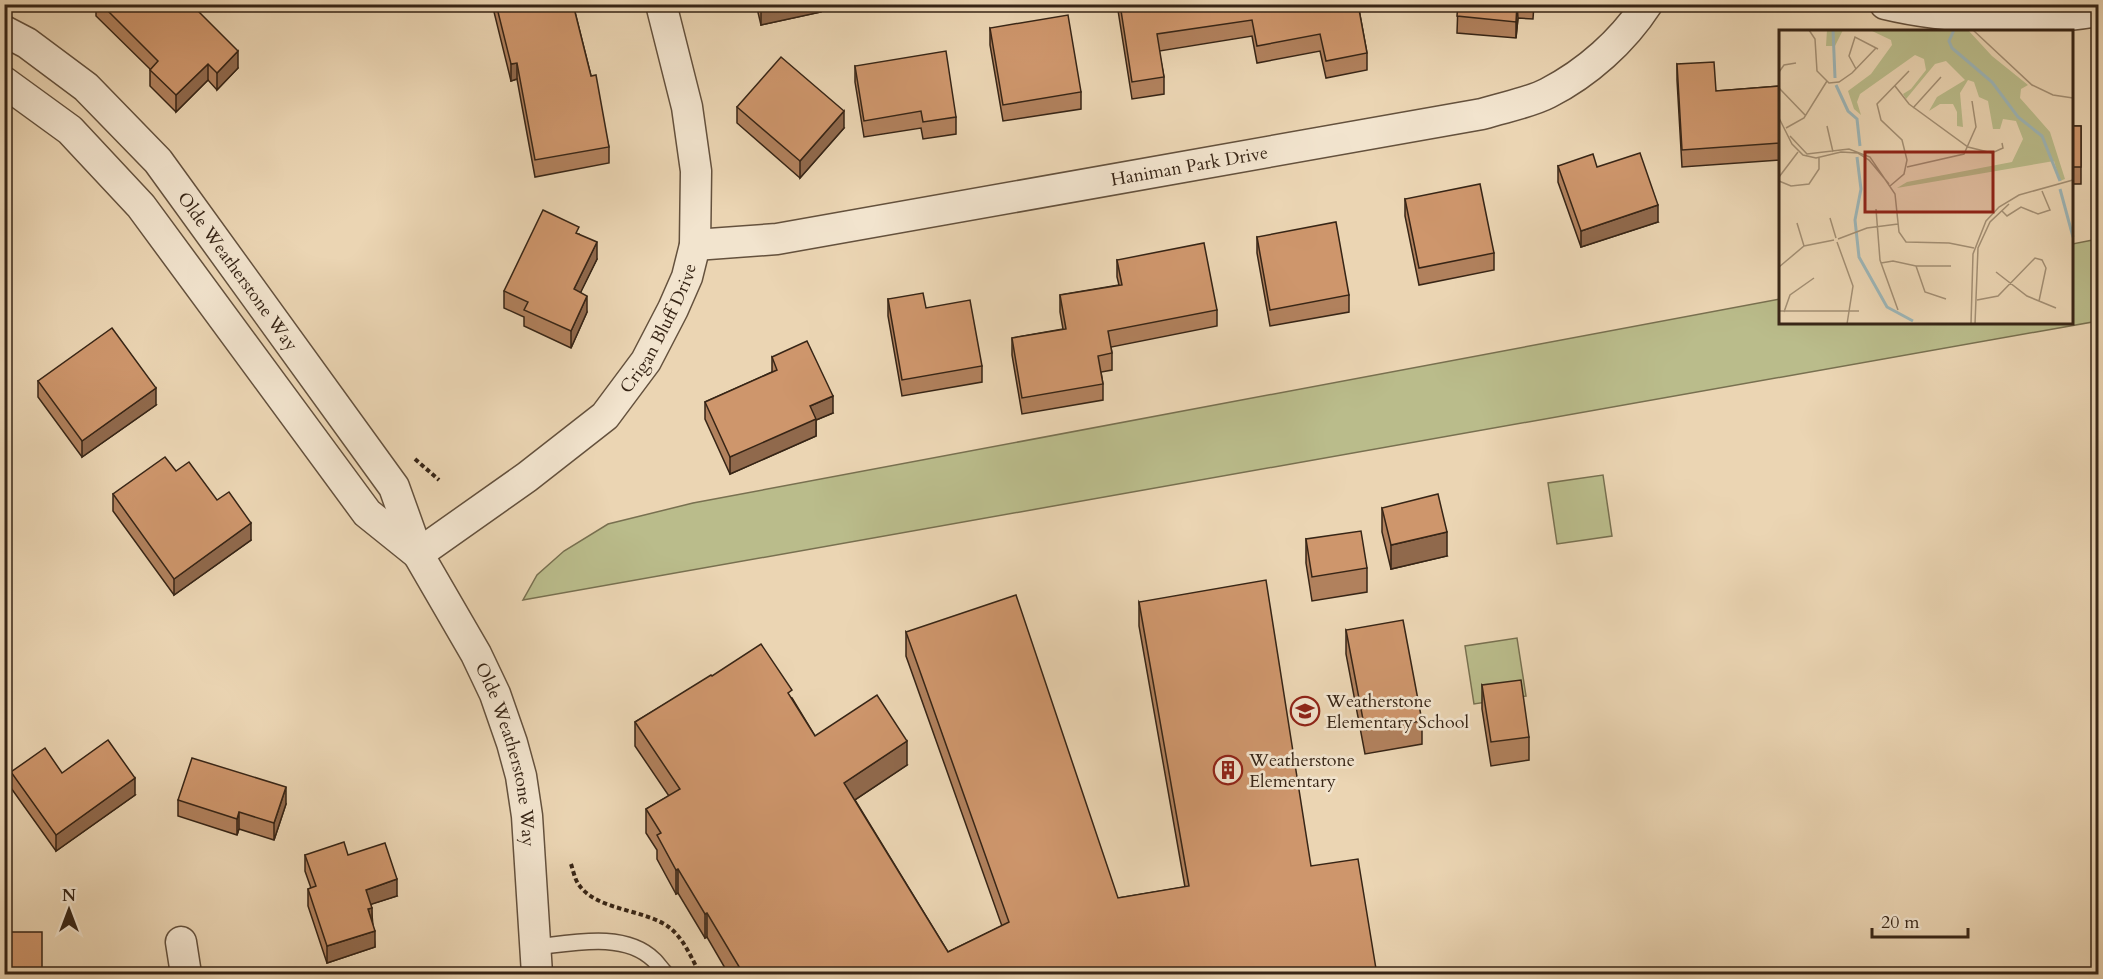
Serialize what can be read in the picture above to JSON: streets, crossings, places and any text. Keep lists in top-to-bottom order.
{
  "streets": {
    "street": ["Haniman Park Drive", "Olde Weatherstone Way", "Crigan Bluff Drive"]
  },
  "crossings": [
    ["Haniman Park Drive", "Crigan Bluff Drive"],
    ["Olde Weatherstone Way", "Crigan Bluff Drive"]
  ],
  "places": {
    "school or university": ["Weatherstone Elementary School"],
    "building": ["Weatherstone Elementary"]
  },
  "scale_bar": "20 m",
  "north": "top"
}
